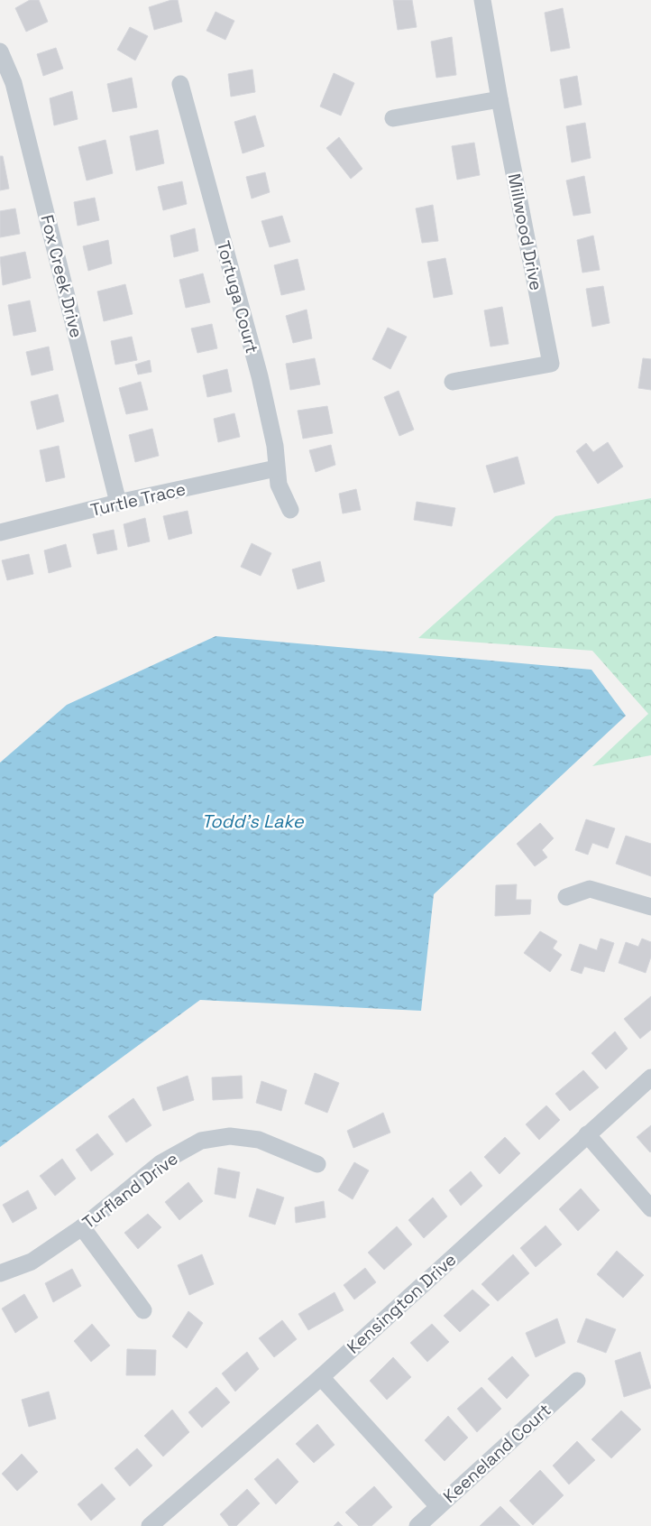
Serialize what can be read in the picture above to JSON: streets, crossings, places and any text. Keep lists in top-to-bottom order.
{
  "streets": {
    "street": [
      "Millwood Drive",
      "Fox Creek Drive",
      "Tortuga Court",
      "Turtle Trace",
      "Turfland Drive",
      "Kensington Drive",
      "Keeneland Court"
    ]
  },
  "crossings": [
    ["Fox Creek Drive", "Turtle Trace"],
    ["Tortuga Court", "Turtle Trace"]
  ],
  "water": ["Todd's Lake"]
}
